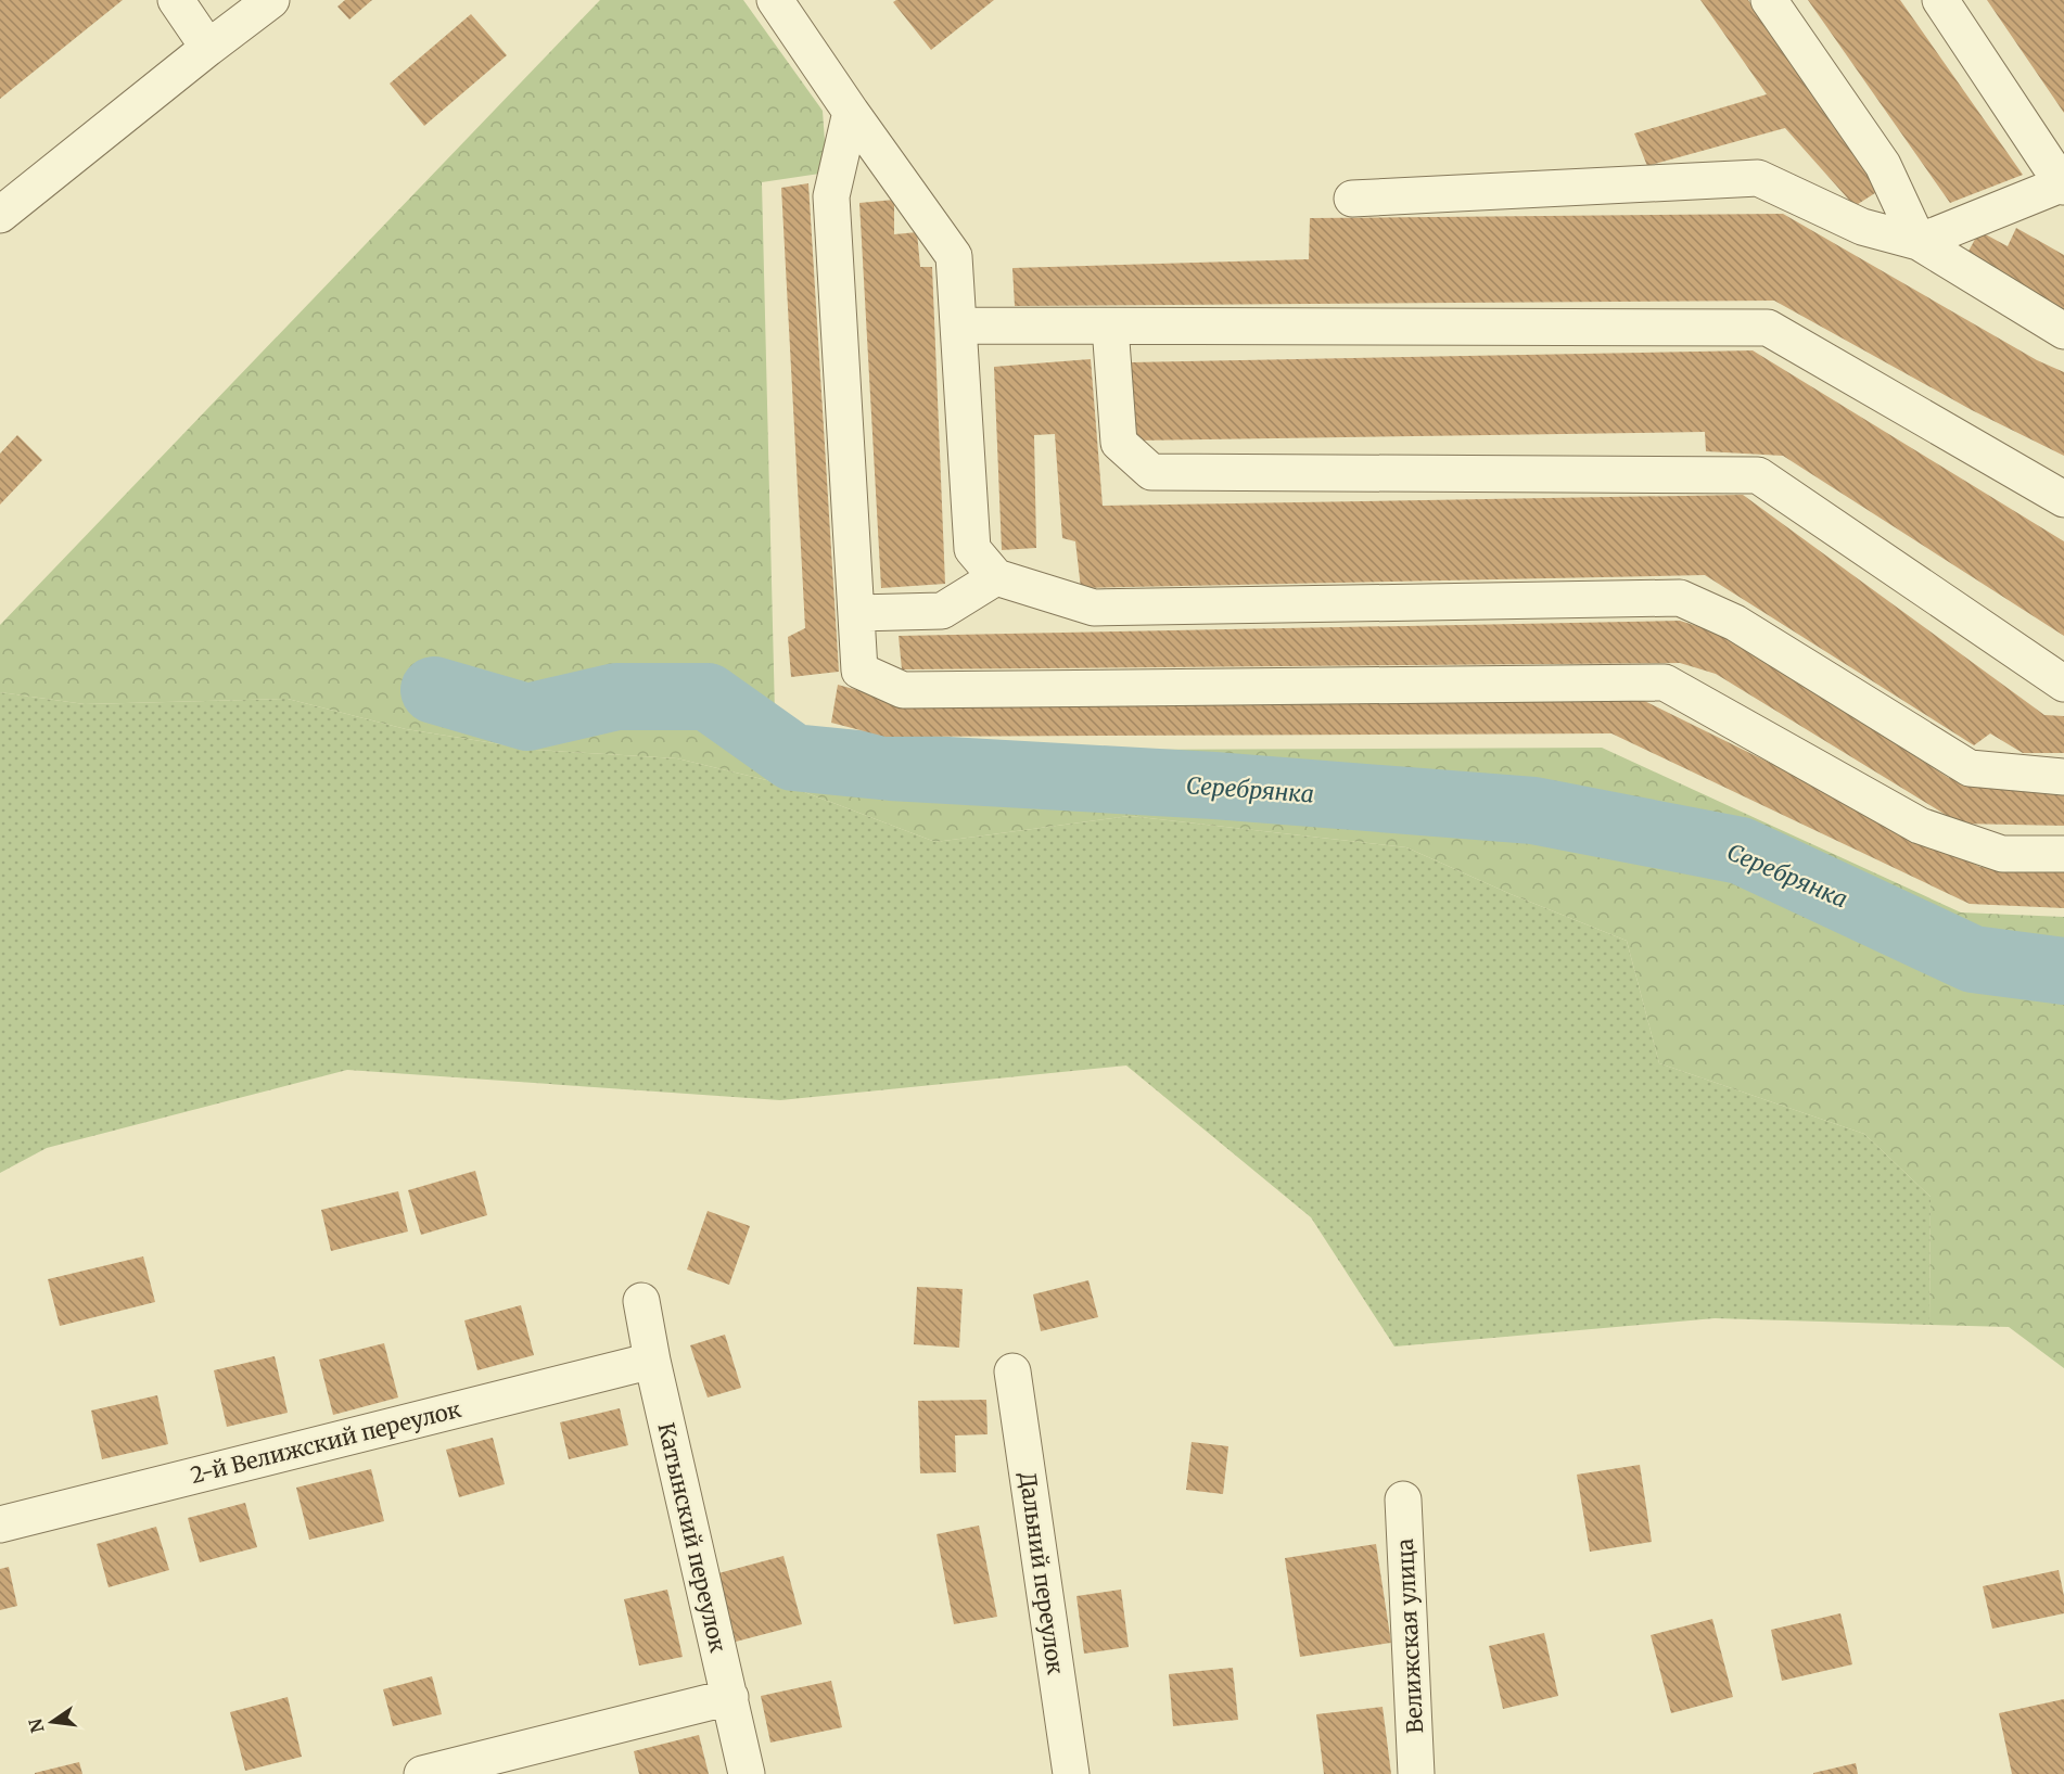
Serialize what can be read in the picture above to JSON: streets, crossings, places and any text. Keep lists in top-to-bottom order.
{
  "streets": {
    "street": [
      "2-й Велижский переулок",
      "Катынский переулок",
      "Дальний переулок",
      "Велижская улица"
    ]
  },
  "crossings": [
    ["2-й Велижский переулок", "Катынский переулок"]
  ],
  "water": ["Серебрянка"],
  "north": "left"
}
